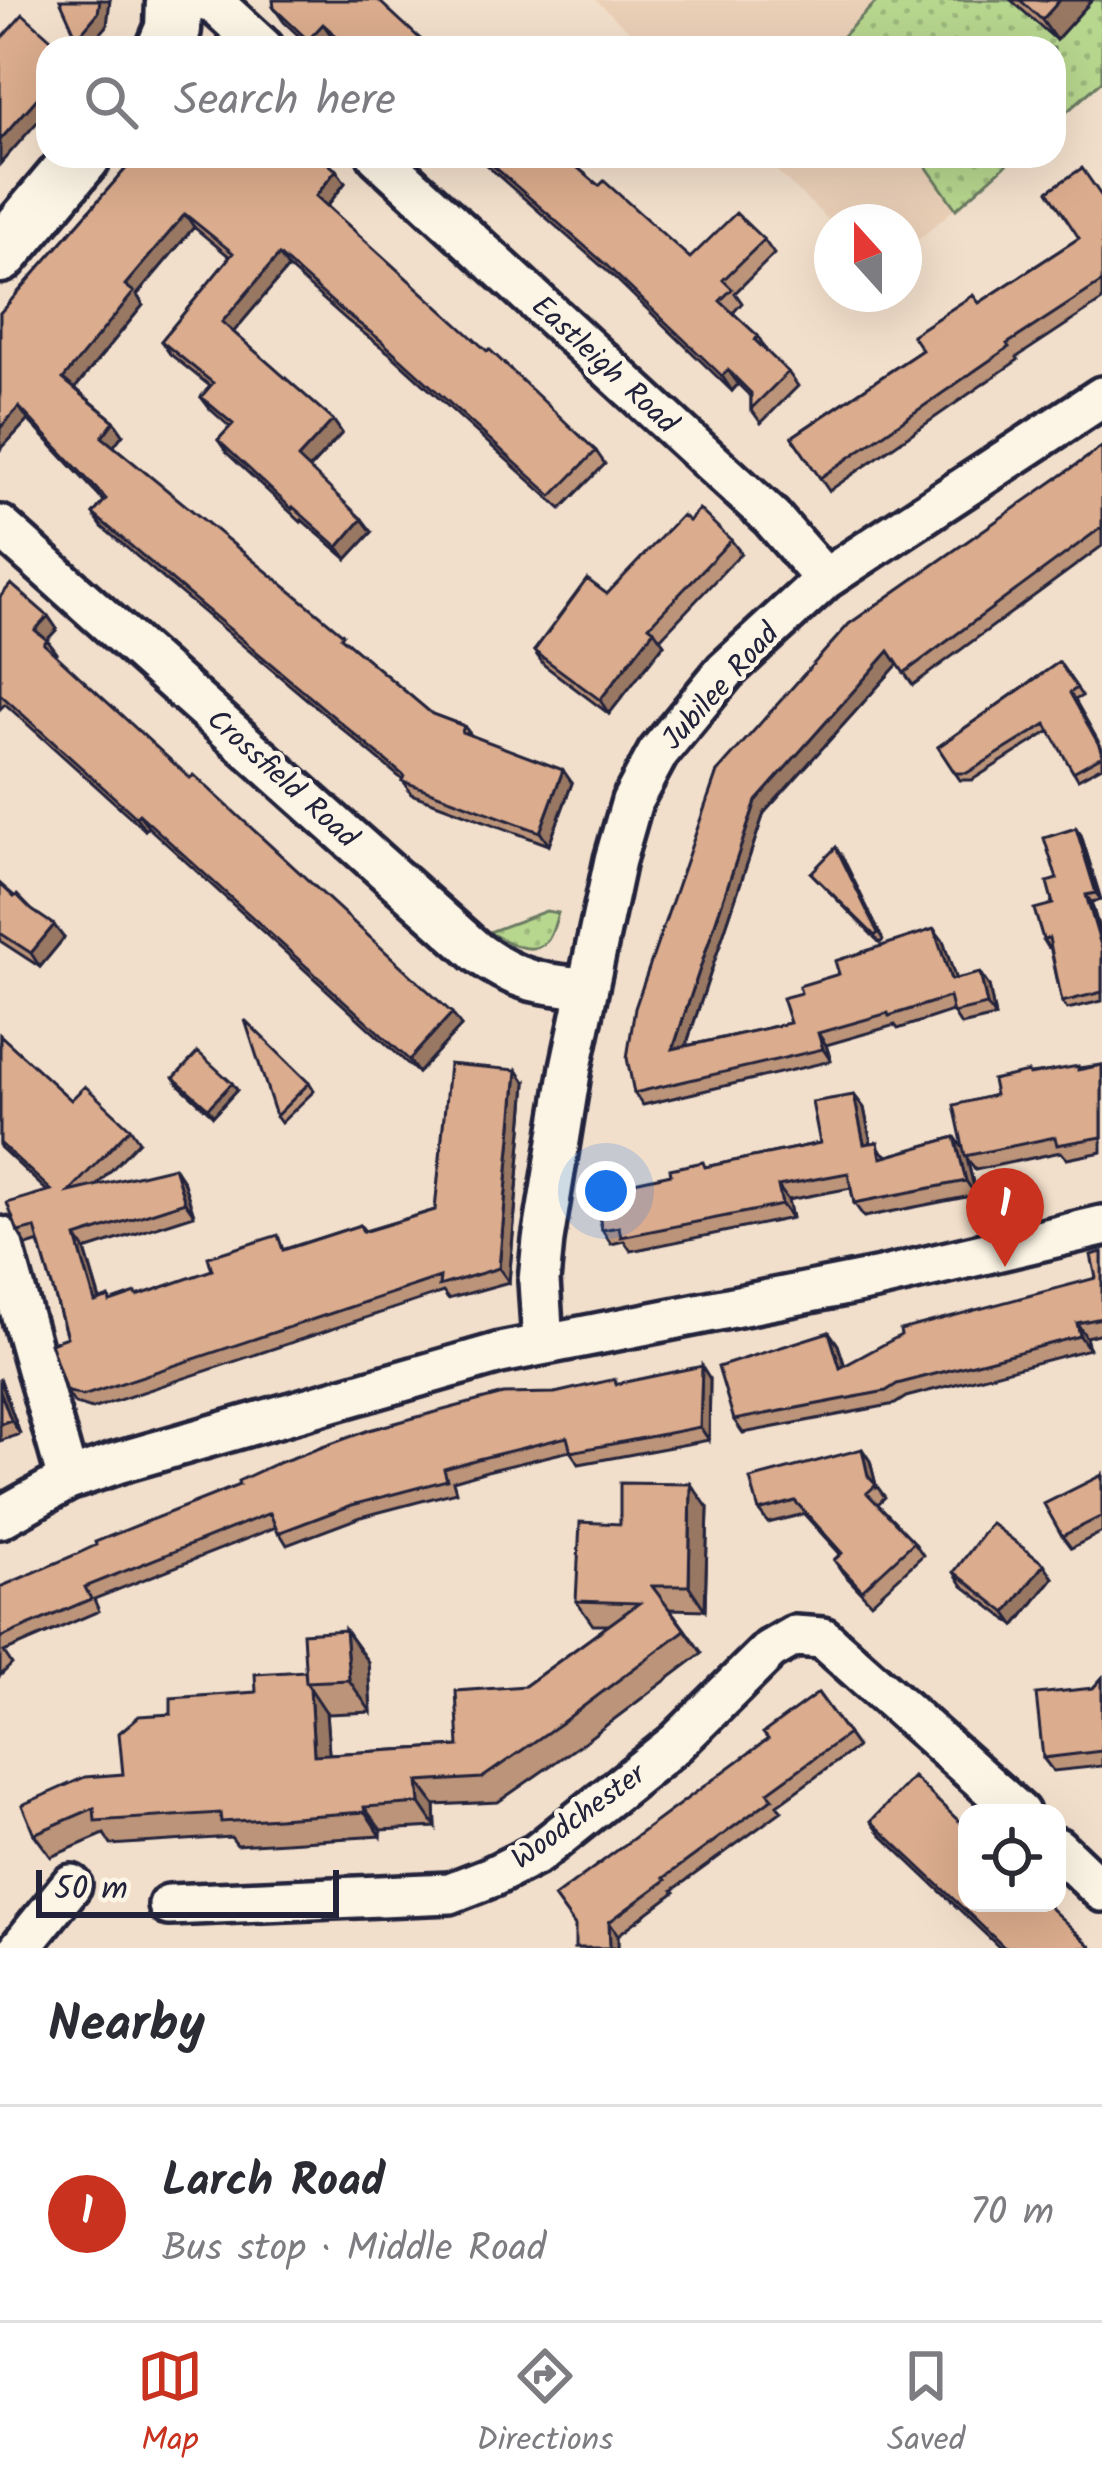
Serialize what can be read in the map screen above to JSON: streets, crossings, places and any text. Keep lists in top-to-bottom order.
{
  "streets": {
    "street": [
      "Eastleigh Road",
      "Jubilee Road",
      "Crossfield Road",
      "Woodchester"
    ]
  },
  "crossings": [
    ["Eastleigh Road", "Jubilee Road"],
    ["Jubilee Road", "Crossfield Road"]
  ],
  "scale_bar": "50 m",
  "north": "top",
  "page": {
    "search": "Search here",
    "pins": "1",
    "scale": "50 m",
    "heading": "Nearby",
    "list": [
      {
        "mark": "1",
        "name": "Larch Road",
        "note": "Bus stop · Middle Road",
        "value": "70 m"
      }
    ],
    "nav": ["Map", "Directions", "Saved"]
  }
}
